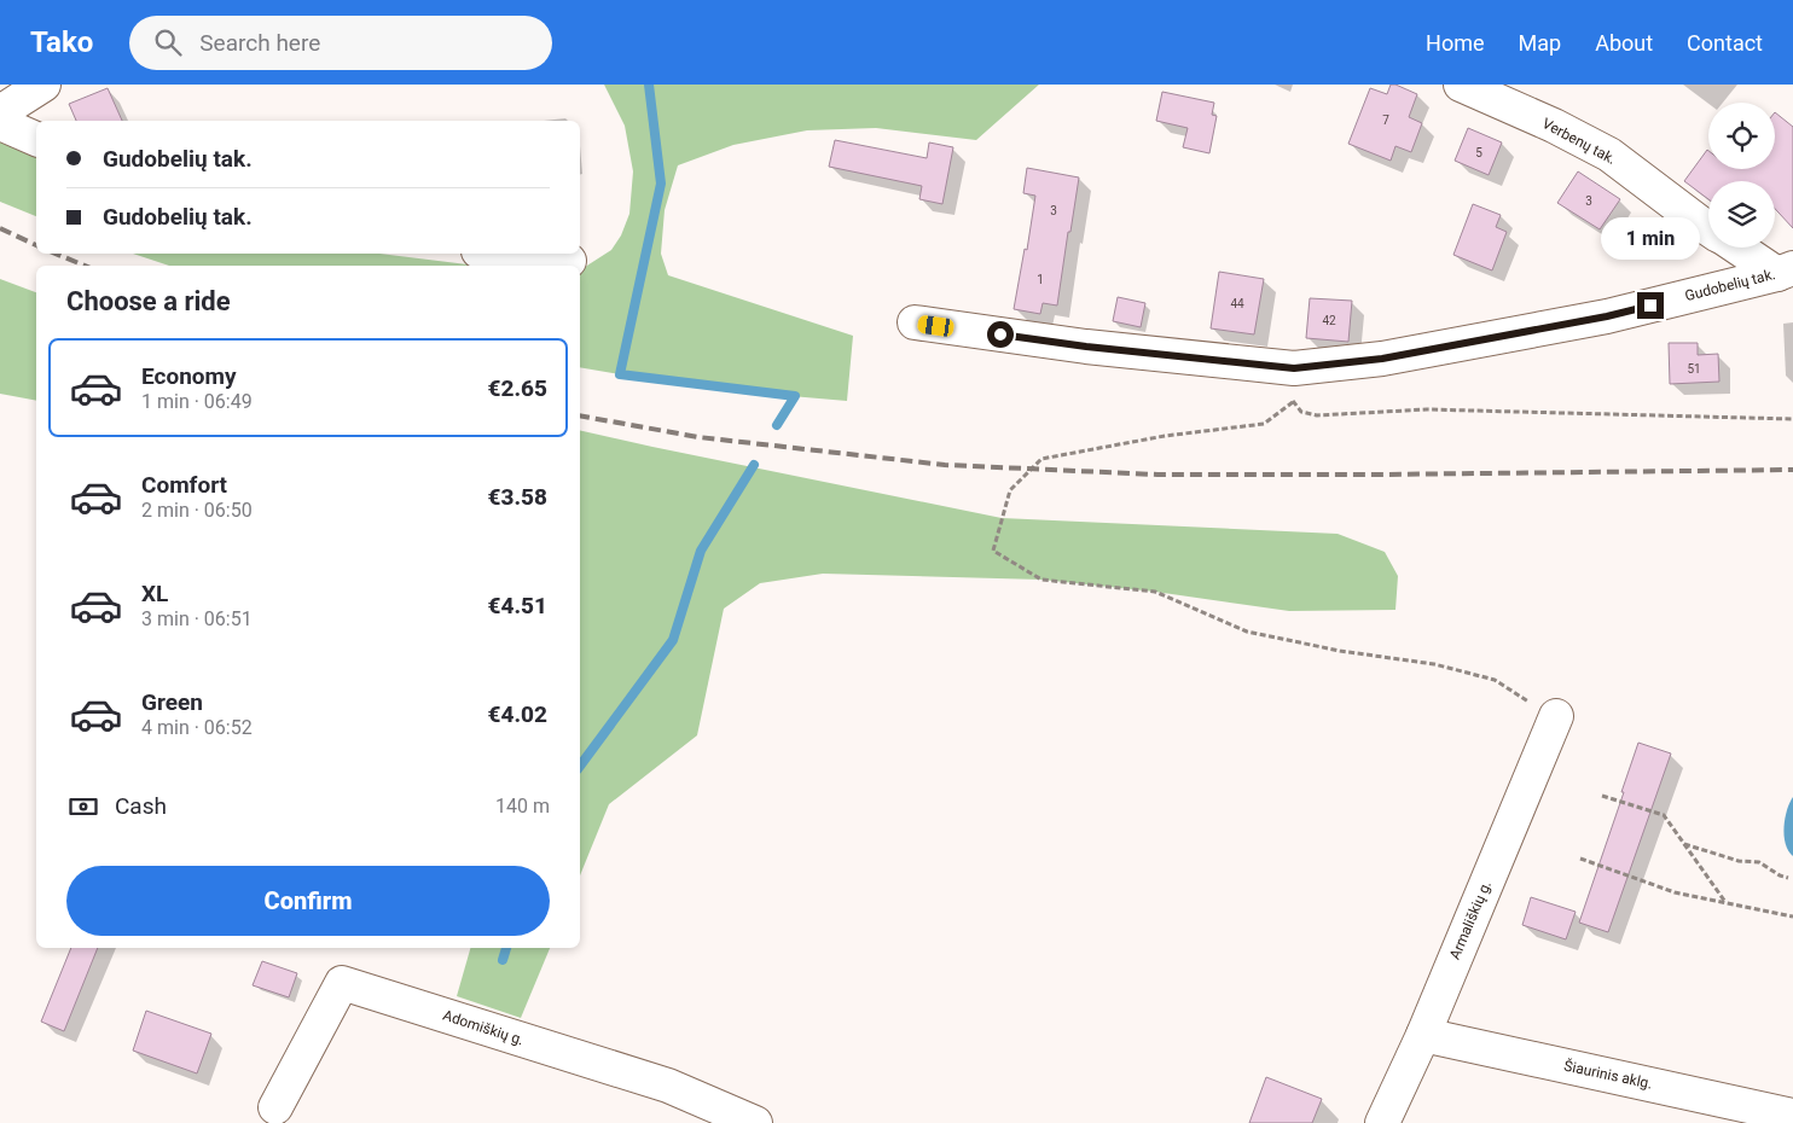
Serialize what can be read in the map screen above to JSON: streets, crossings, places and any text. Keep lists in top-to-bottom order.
{
  "streets": {
    "street": [
      "Verbenų tak.",
      "Gudobelių tak.",
      "Armališkių g.",
      "Adomiškių g.",
      "Šiaurinis aklg."
    ]
  },
  "crossings": [
    ["Verbenų tak.", "Gudobelių tak."],
    ["Armališkių g.", "Šiaurinis aklg."]
  ],
  "house_numbers": [
    "7",
    "5",
    "3",
    "3",
    "1",
    "44",
    "42",
    "51"
  ],
  "page": {
    "header": "Tako",
    "search": "Search here",
    "nav": [
      "Home",
      "Map",
      "About",
      "Contact"
    ],
    "banner": ["Gudobelių tak.", "Gudobelių tak."],
    "bubble": "1 min",
    "heading": "Choose a ride",
    "list": [
      {
        "name": "Economy",
        "note": "1 min · 06:49",
        "value": "€2.65"
      },
      {
        "name": "Comfort",
        "note": "2 min · 06:50",
        "value": "€3.58"
      },
      {
        "name": "XL",
        "note": "3 min · 06:51",
        "value": "€4.51"
      },
      {
        "name": "Green",
        "note": "4 min · 06:52",
        "value": "€4.02"
      }
    ],
    "pay": ["Cash", "140 m"],
    "buttons": "Confirm"
  }
}
